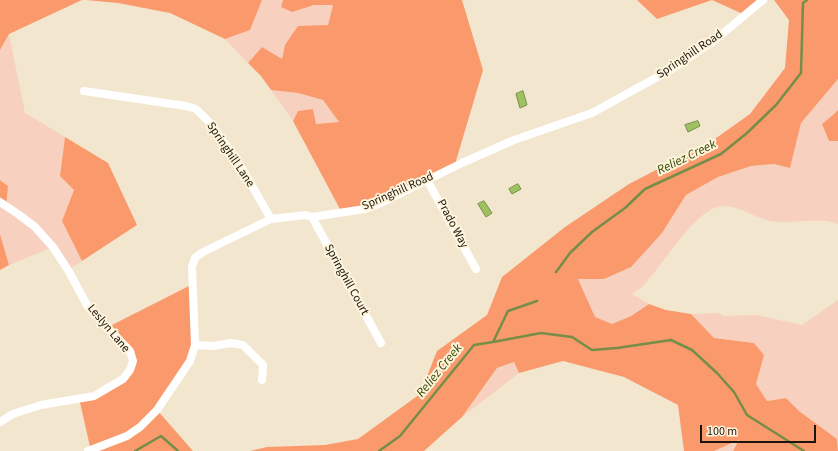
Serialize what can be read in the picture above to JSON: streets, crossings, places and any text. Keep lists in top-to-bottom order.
{
  "streets": {
    "street": [
      "Springhill Road",
      "Springhill Lane",
      "Prado Way",
      "Springhill Court",
      "Leslyn Lane"
    ]
  },
  "crossings": [
    ["Springhill Road", "Springhill Lane"],
    ["Springhill Road", "Prado Way"],
    ["Springhill Road", "Springhill Court"]
  ],
  "water": ["Reliez Creek"],
  "scale_bar": "100 m"
}
